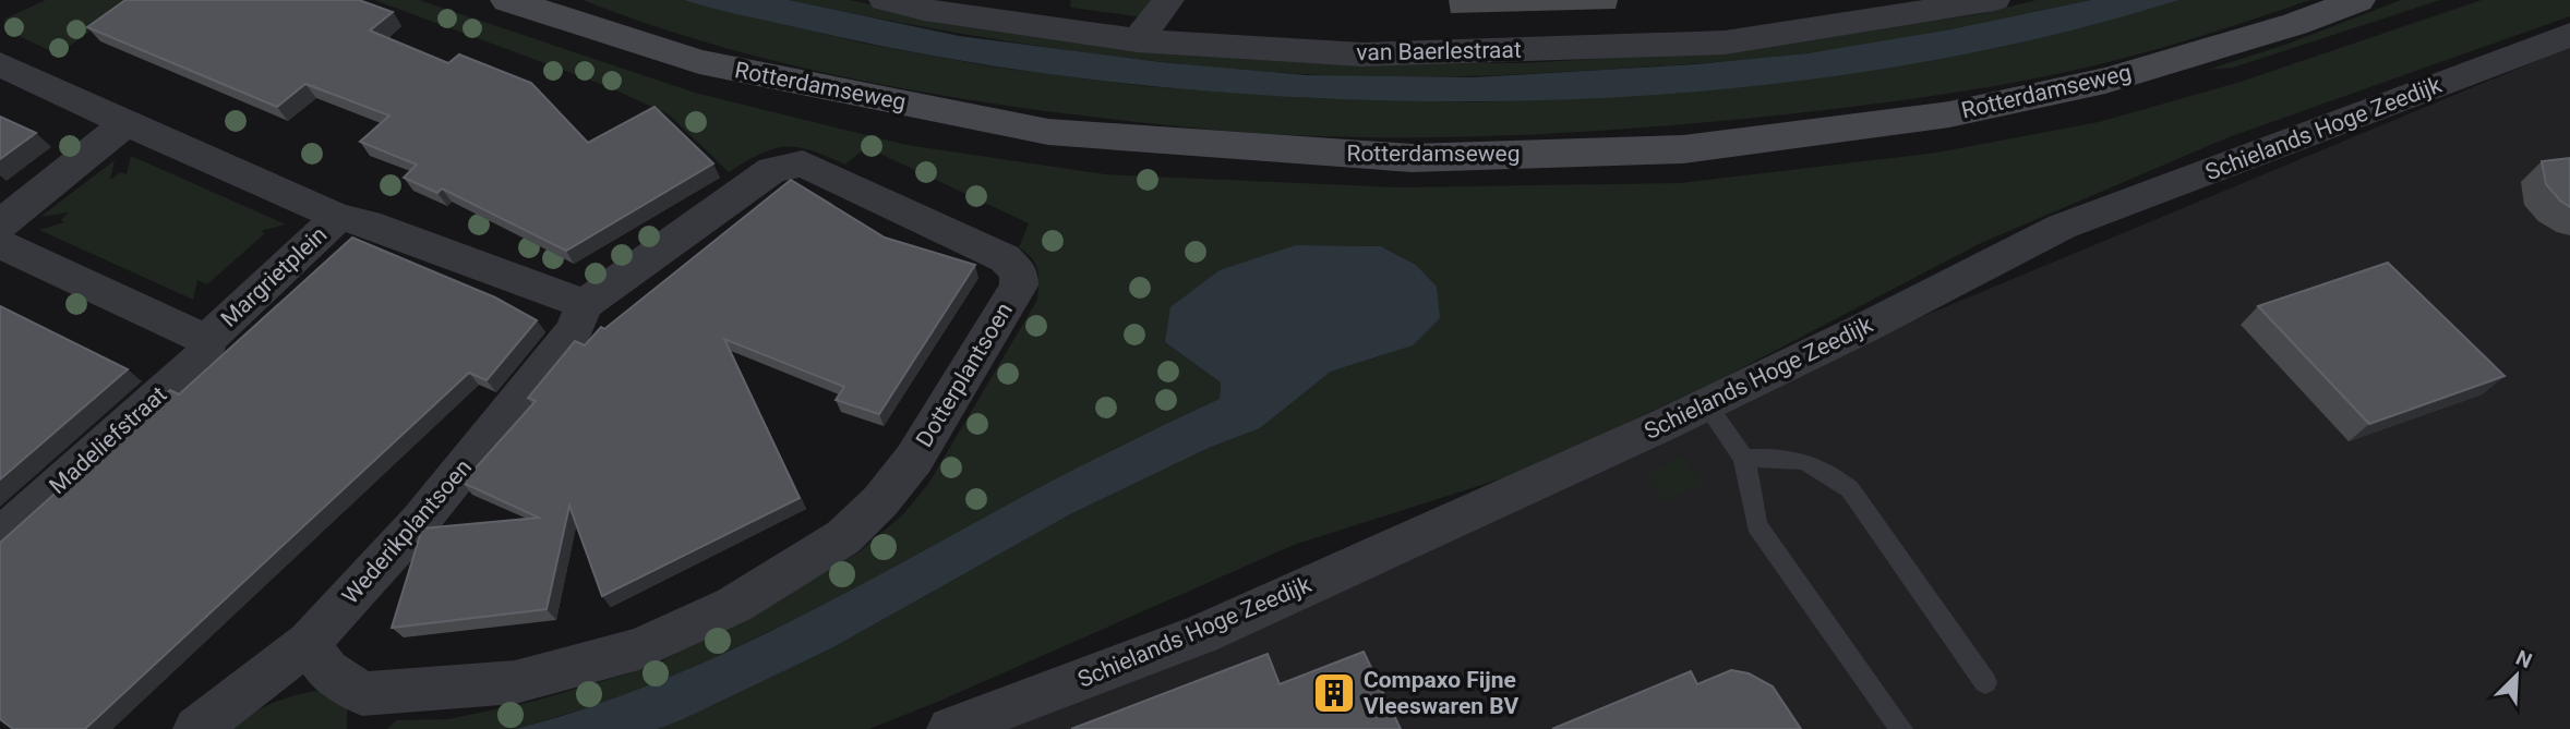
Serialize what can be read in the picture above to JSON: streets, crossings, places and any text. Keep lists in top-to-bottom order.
{
  "streets": {
    "main road": ["Rotterdamseweg"],
    "street": [
      "van Baerlestraat",
      "Schielands Hoge Zeedijk",
      "Margrietplein",
      "Dotterplantsoen",
      "Madeliefstraat",
      "Wederikplantsoen"
    ]
  },
  "crossings": [
    ["Margrietplein", "Madeliefstraat"],
    ["Dotterplantsoen", "Wederikplantsoen"]
  ],
  "places": {
    "building": ["Compaxo Fijne Vleeswaren BV"]
  },
  "north": "top right"
}
